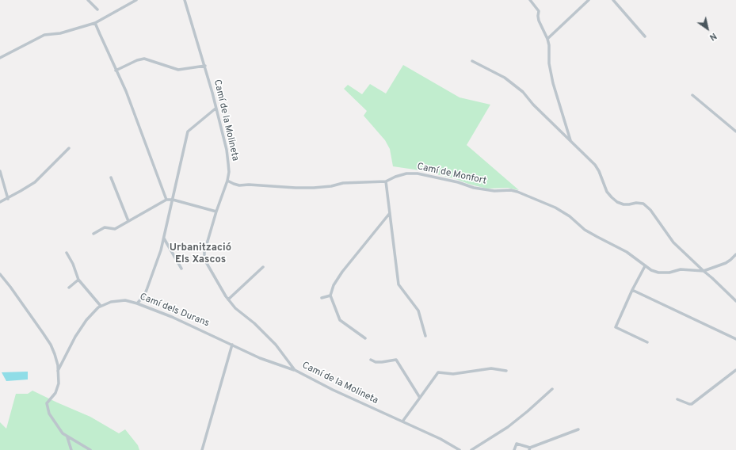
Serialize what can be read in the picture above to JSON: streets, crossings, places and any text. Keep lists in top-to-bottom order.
{
  "streets": {
    "street": ["Camí de la Molineta", "Camí de Monfort", "Camí dels Durans"]
  },
  "crossings": [
    ["Camí de la Molineta", "Camí de Monfort"],
    ["Camí de la Molineta", "Camí dels Durans"]
  ],
  "districts": ["Urbanització Els Xascos"],
  "north": "bottom right"
}
